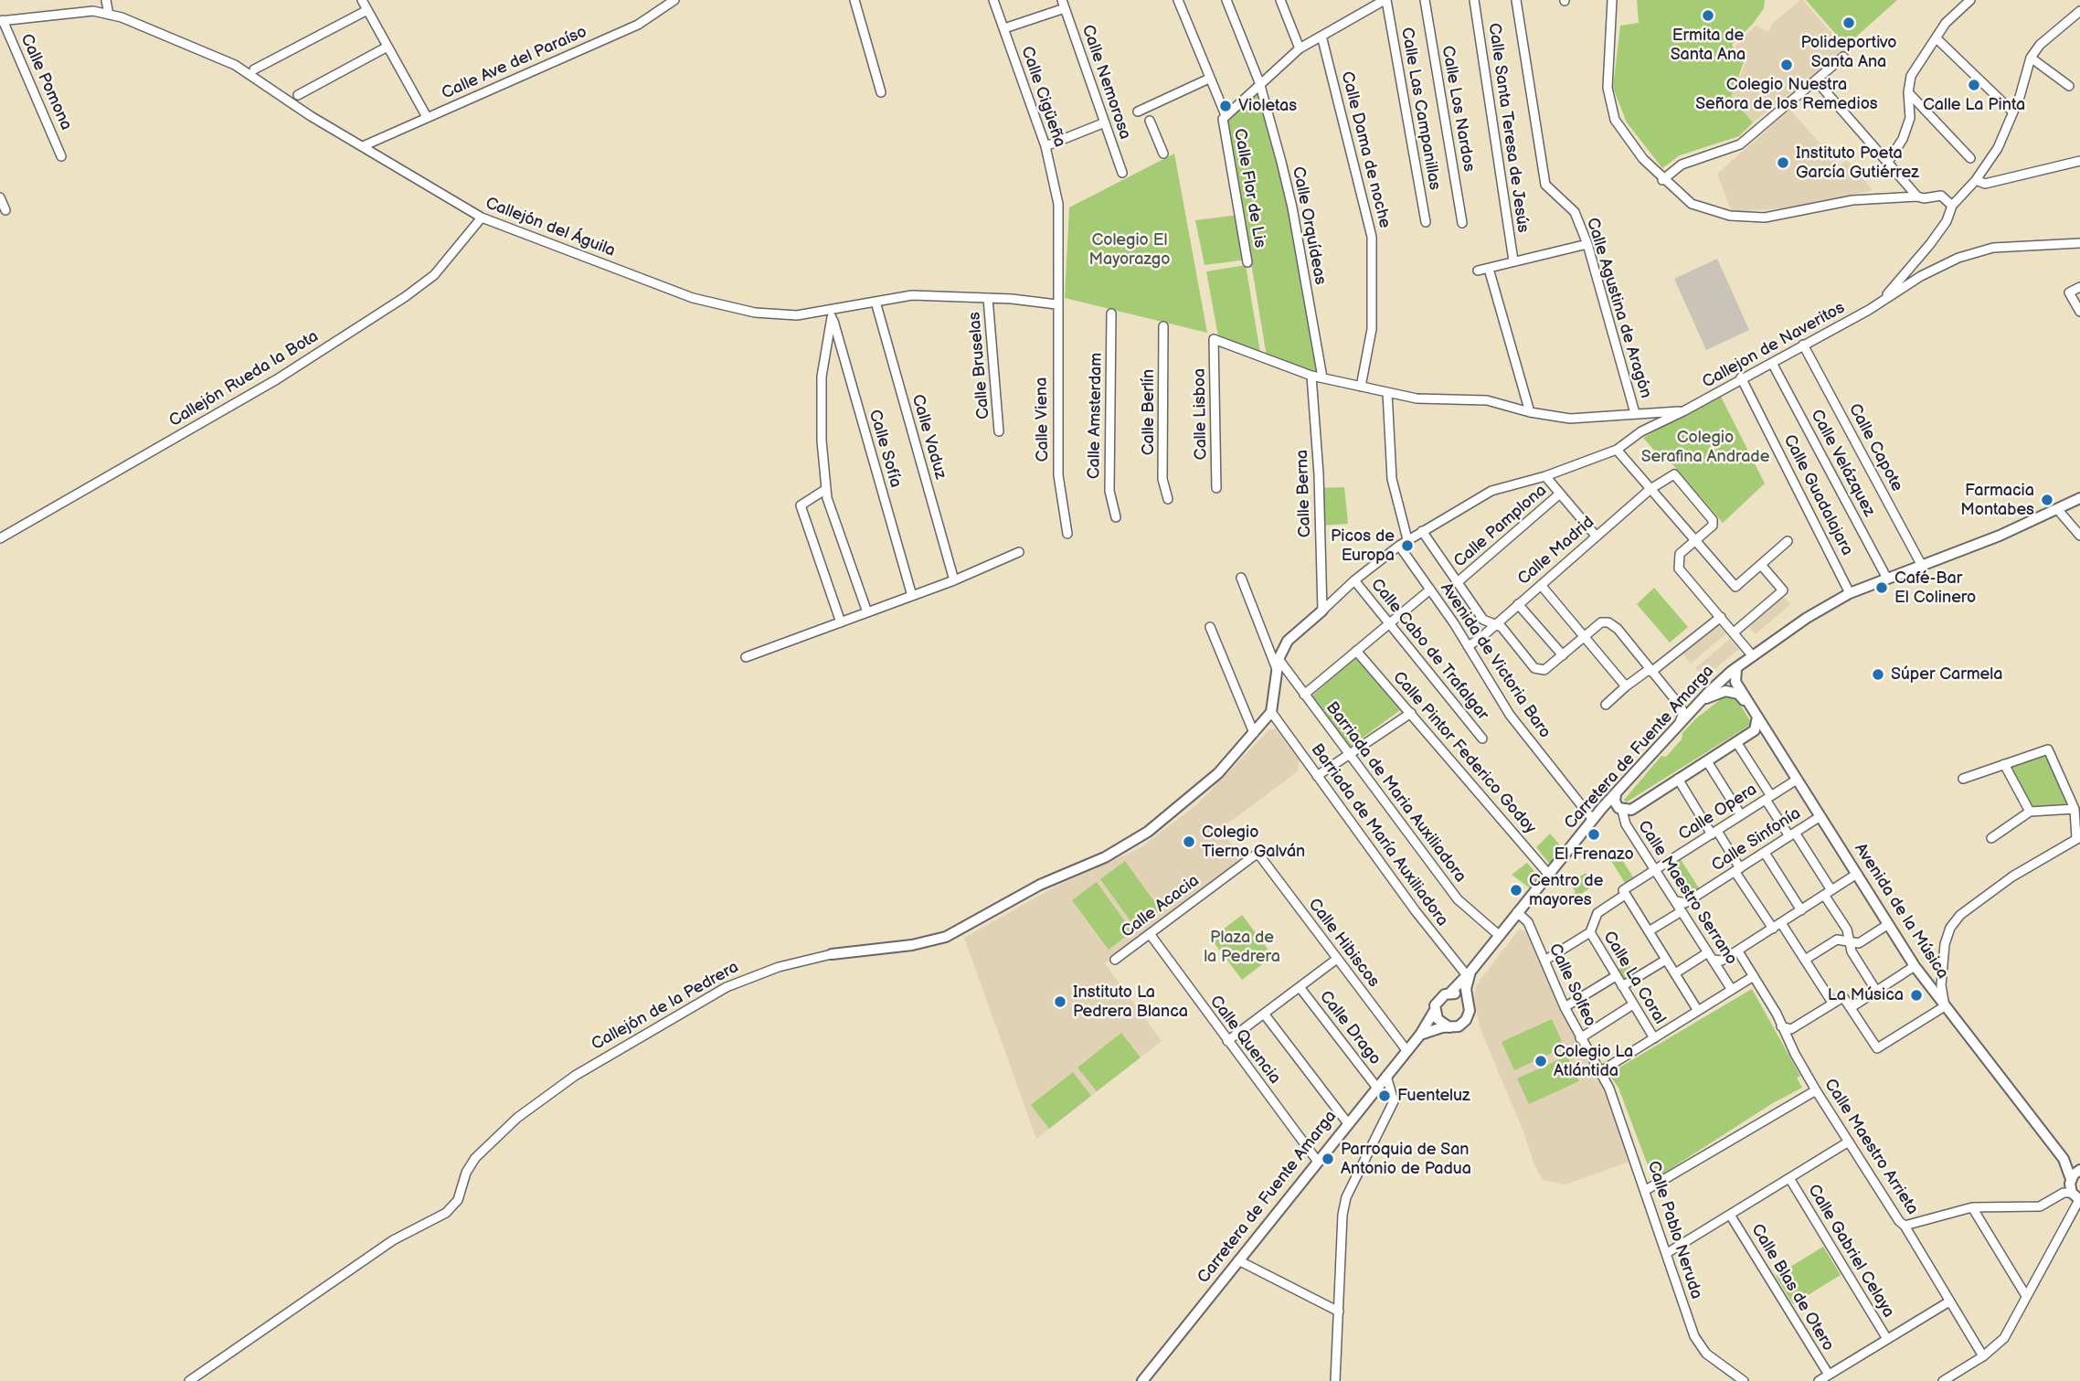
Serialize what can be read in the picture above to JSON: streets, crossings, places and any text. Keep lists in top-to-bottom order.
{
  "streets": {
    "street": [
      "Calle Ave del Paraíso",
      "Calle Pomona",
      "Calle Nemorosa",
      "Calle Cigüeña",
      "Calle Las Campanillas",
      "Calle Los Nardos",
      "Calle Santa Teresa de Jesús",
      "Calle Dama de noche",
      "Calle Flor de Lis",
      "Calle Orquídeas",
      "Callejón del Águila",
      "Calle Agustina de Aragón",
      "Callejon de Naveritos",
      "Calle Bruselas",
      "Callejón Rueda la Bota",
      "Calle Berlín",
      "Calle Lisboa",
      "Calle Amsterdam",
      "Calle Viena",
      "Calle Vaduz",
      "Calle Capote",
      "Calle Sofía",
      "Calle Velázquez",
      "Calle Berna",
      "Calle Guadalajara",
      "Calle Pamplona",
      "Calle Madrid",
      "Calle Cabo de Trafalgar",
      "Avenida de Victoria Baro",
      "Carretera de Fuente Amarga",
      "Calle Pintor Federico Godoy",
      "Barriada de Maria Auxiliadora",
      "Calle Opera",
      "Barriada de María Auxiliadora",
      "Calle Sinfonía",
      "Calle Maestro Serrano",
      "Calle Acacia",
      "Avenida de la Música",
      "Calle Hibiscos",
      "Calle La Coral",
      "Calle Solfeo",
      "Callejón de la Pedrera",
      "Calle Drago",
      "Calle Quencia",
      "Calle Maestro Arrieta",
      "Calle Pablo Neruda",
      "Calle Gabriel Celaya",
      "Calle Blas de Otero"
    ]
  },
  "crossings": [
    ["Calle Ave del Paraíso", "Callejón del Águila"],
    ["Calle Pomona", "Callejón del Águila"],
    ["Calle Cigüeña", "Callejón del Águila"],
    ["Calle Cigüeña", "Calle Viena"],
    ["Callejón del Águila", "Calle Bruselas"],
    ["Callejón del Águila", "Callejón Rueda la Bota"],
    ["Callejón del Águila", "Calle Viena"],
    ["Callejón del Águila", "Calle Vaduz"],
    ["Callejón del Águila", "Calle Sofía"],
    ["Callejon de Naveritos", "Calle Capote"],
    ["Callejon de Naveritos", "Calle Velázquez"],
    ["Callejon de Naveritos", "Calle Berna"],
    ["Callejon de Naveritos", "Calle Guadalajara"],
    ["Callejon de Naveritos", "Calle Cabo de Trafalgar"],
    ["Callejon de Naveritos", "Avenida de Victoria Baro"],
    ["Calle Lisboa", "Calle Berna"],
    ["Calle Capote", "Carretera de Fuente Amarga"],
    ["Calle Velázquez", "Carretera de Fuente Amarga"],
    ["Calle Guadalajara", "Carretera de Fuente Amarga"],
    ["Calle Madrid", "Avenida de Victoria Baro"],
    ["Avenida de Victoria Baro", "Carretera de Fuente Amarga"],
    ["Carretera de Fuente Amarga", "Calle Pintor Federico Godoy"],
    ["Carretera de Fuente Amarga", "Barriada de Maria Auxiliadora"],
    ["Carretera de Fuente Amarga", "Barriada de María Auxiliadora"],
    ["Carretera de Fuente Amarga", "Avenida de la Música"],
    ["Carretera de Fuente Amarga", "Calle Hibiscos"],
    ["Carretera de Fuente Amarga", "Calle Solfeo"],
    ["Carretera de Fuente Amarga", "Calle Drago"],
    ["Carretera de Fuente Amarga", "Calle Quencia"],
    ["Calle Opera", "Calle Maestro Serrano"],
    ["Calle Opera", "Avenida de la Música"],
    ["Calle Opera", "Calle La Coral"],
    ["Barriada de María Auxiliadora", "Callejón de la Pedrera"],
    ["Calle Sinfonía", "Calle Maestro Serrano"],
    ["Calle Sinfonía", "Avenida de la Música"],
    ["Calle Acacia", "Calle Hibiscos"],
    ["Calle Acacia", "Calle Quencia"],
    ["Calle Solfeo", "Calle Pablo Neruda"]
  ],
  "parks": ["Colegio El Mayorazgo", "Colegio Serafina Andrade", "Plaza de la Pedrera"],
  "places": [
    "Ermita de Santa Ana",
    "Polideportivo Santa Ana",
    "Colegio Nuestra Señora de los Remedios",
    "Calle La Pinta",
    "Violetas",
    "Instituto Poeta García Gutiérrez",
    "Farmacia Montabes",
    "Picos de Europa",
    "Café-Bar El Colinero",
    "Súper Carmela",
    "El Frenazo",
    "Colegio Tierno Galván",
    "Centro de mayores",
    "La Música",
    "Instituto La Pedrera Blanca",
    "Colegio La Atlántida",
    "Fuenteluz",
    "Parroquia de San Antonio de Padua"
  ]
}
